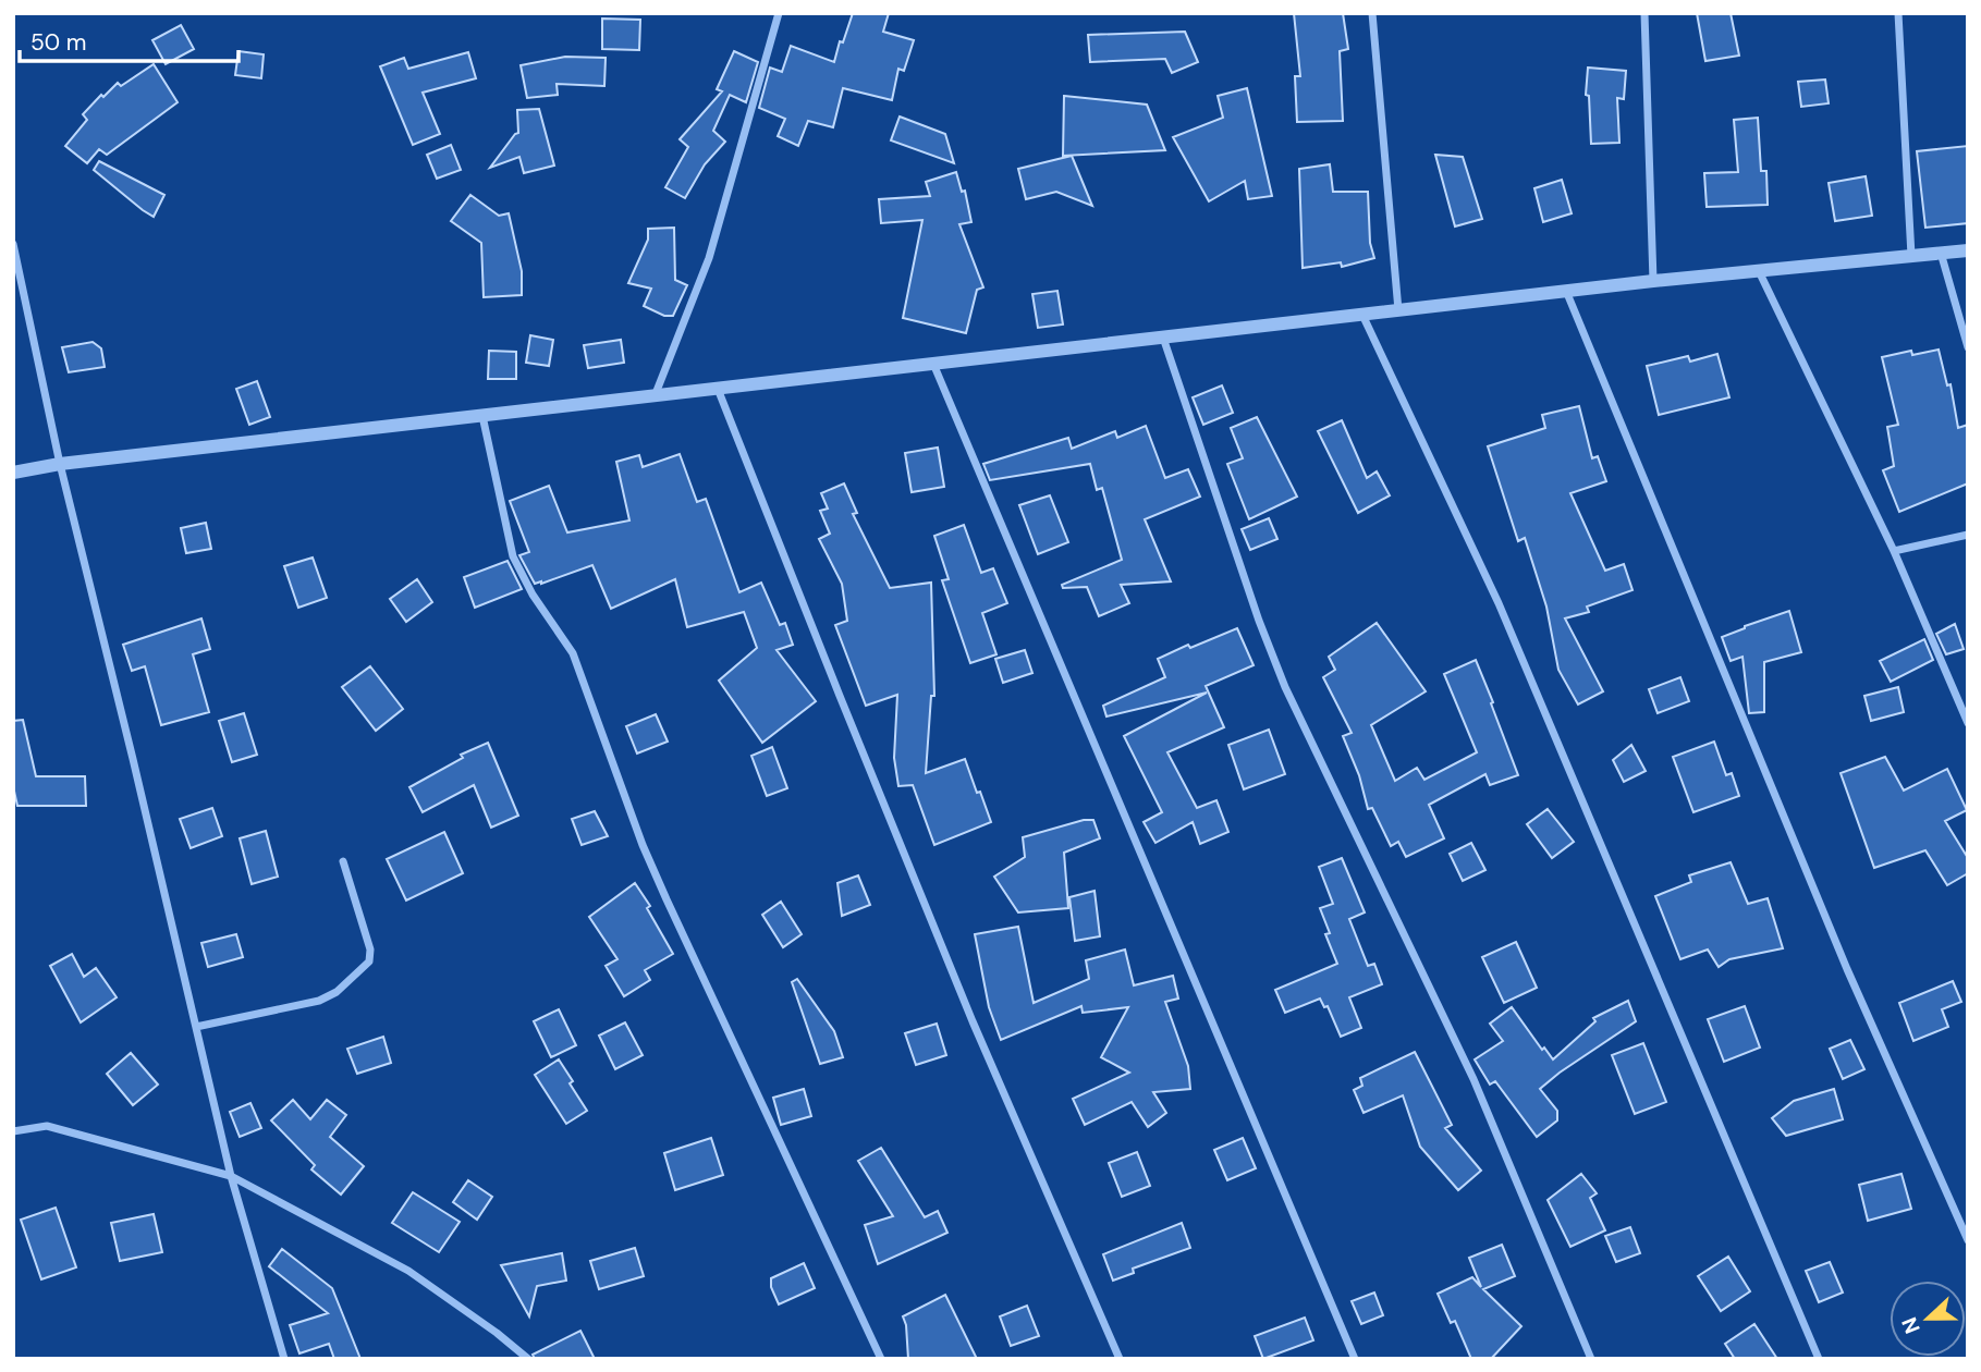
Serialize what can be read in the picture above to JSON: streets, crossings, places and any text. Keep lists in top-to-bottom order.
{
  "scale_bar": "50 m",
  "north": "left"
}
